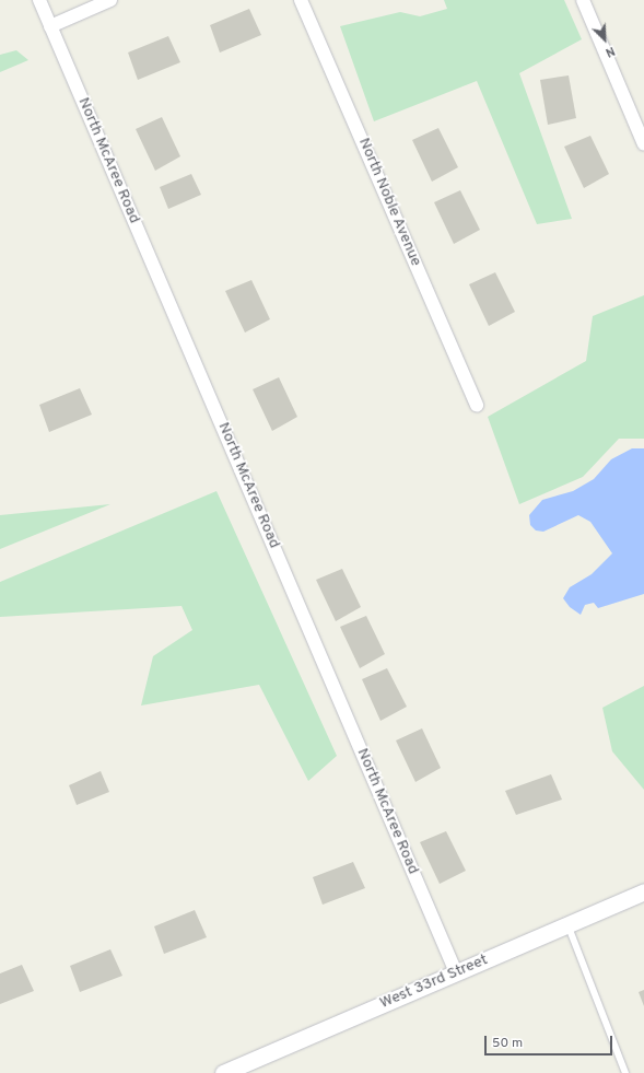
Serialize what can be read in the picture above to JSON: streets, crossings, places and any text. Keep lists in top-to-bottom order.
{
  "streets": {
    "street": ["North McAree Road", "North Noble Avenue", "West 33rd Street"]
  },
  "crossings": [
    ["North McAree Road", "West 33rd Street"]
  ],
  "scale_bar": "50 m",
  "north": "bottom right"
}
